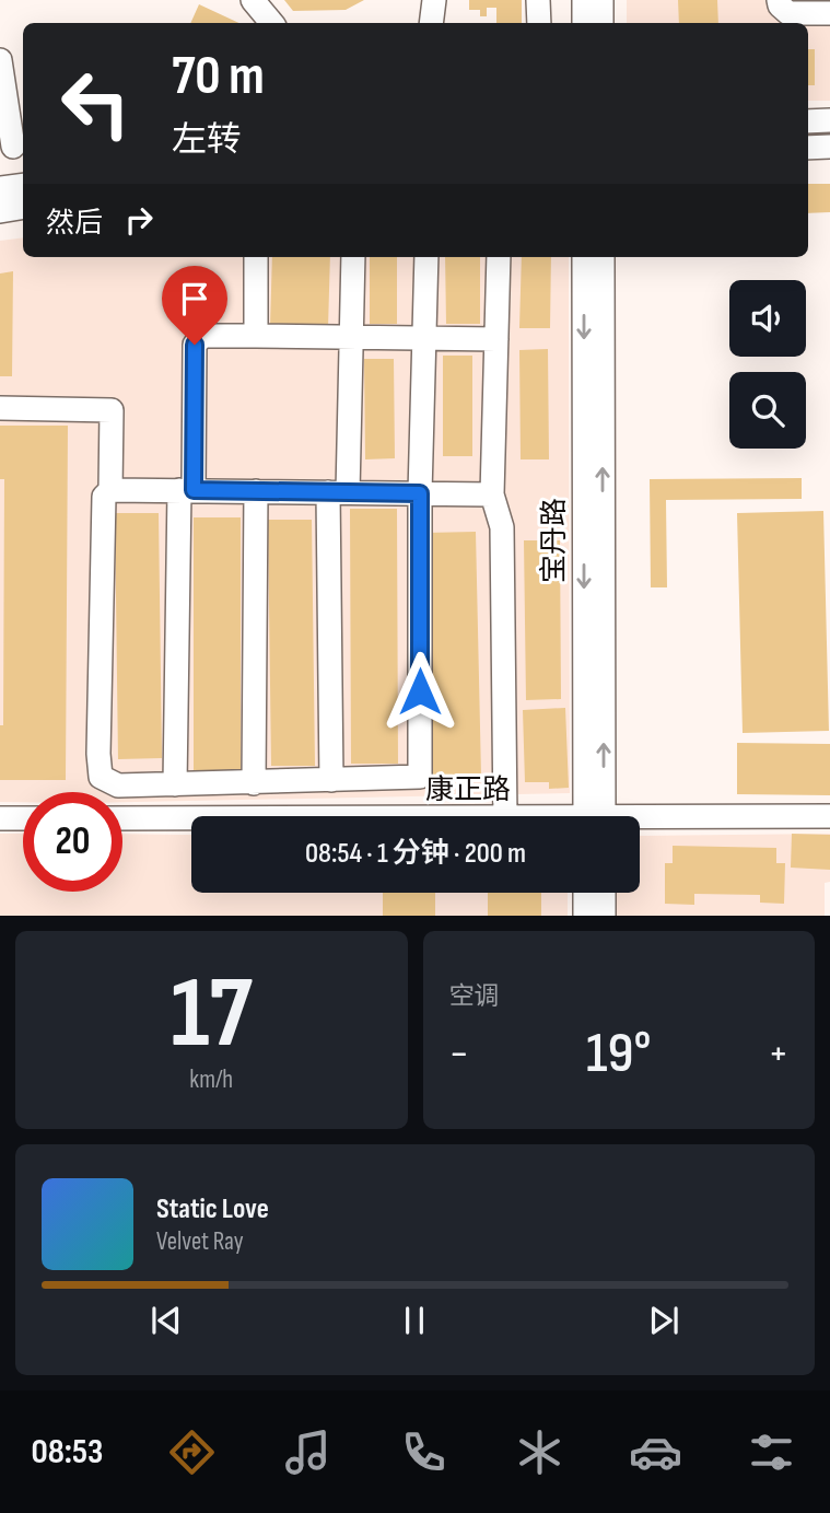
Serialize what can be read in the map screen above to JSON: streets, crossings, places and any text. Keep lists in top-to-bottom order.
{
  "streets": {
    "street": ["宝丹路", "康正路"]
  },
  "page": {
    "turn": ["70 m", "左转"],
    "then": "然后",
    "limit": "20",
    "trip": "08:54 · 1 分钟 · 200 m",
    "tile": [
      ["17", "km/h"],
      "空调"
    ],
    "heat": ["−", "19°", "+"],
    "song": ["Static Love", "Velvet Ray"],
    "tabs": "08:53"
  }
}
